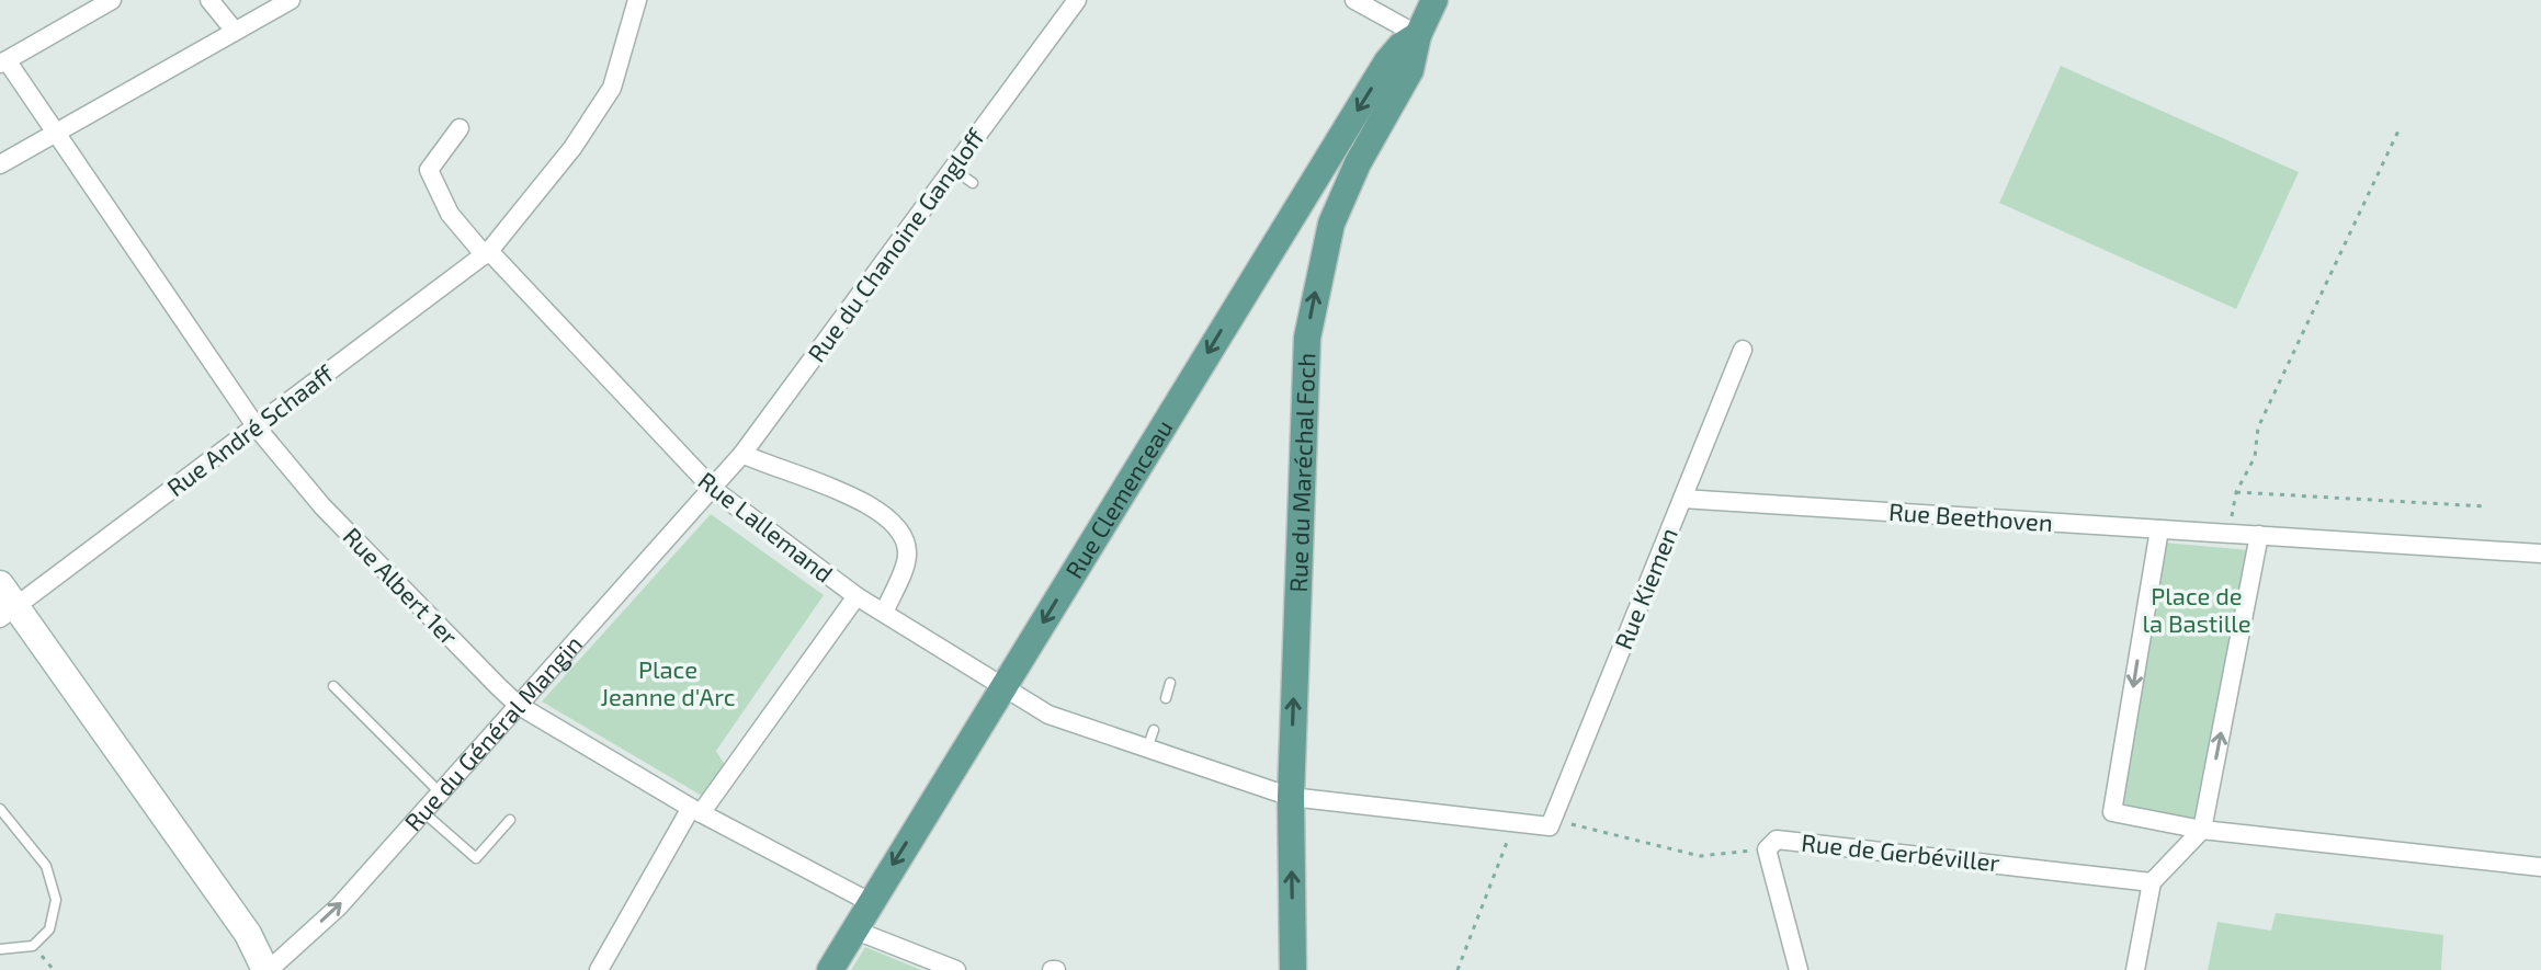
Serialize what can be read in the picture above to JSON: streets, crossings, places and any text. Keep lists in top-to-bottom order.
{
  "streets": {
    "main road": ["Rue du Maréchal Foch", "Rue Clemenceau", "Rue du Général Mangin"],
    "street": [
      "Rue du Chanoine Gangloff",
      "Rue André Schaaff",
      "Rue Beethoven",
      "Rue Lallemand",
      "Rue Albert 1er",
      "Rue Kiemen",
      "Rue de Gerbéviller"
    ]
  },
  "crossings": [
    ["Rue du Chanoine Gangloff", "Rue Lallemand"],
    ["Rue du Chanoine Gangloff", "Rue du Général Mangin"],
    ["Rue André Schaaff", "Rue Lallemand"],
    ["Rue André Schaaff", "Rue Albert 1er"],
    ["Rue André Schaaff", "Rue du Général Mangin"],
    ["Rue du Maréchal Foch", "Rue Clemenceau"],
    ["Rue du Maréchal Foch", "Rue Lallemand"],
    ["Rue Clemenceau", "Rue Lallemand"],
    ["Rue Clemenceau", "Rue Albert 1er"],
    ["Rue Beethoven", "Rue Kiemen"],
    ["Rue Lallemand", "Rue du Général Mangin"],
    ["Rue Albert 1er", "Rue du Général Mangin"],
    ["Rue Kiemen", "Rue de Gerbéviller"]
  ],
  "one_way": ["Rue du Maréchal Foch", "Rue Clemenceau"],
  "parks": ["Place de la Bastille", "Place Jeanne d'Arc"]
}
